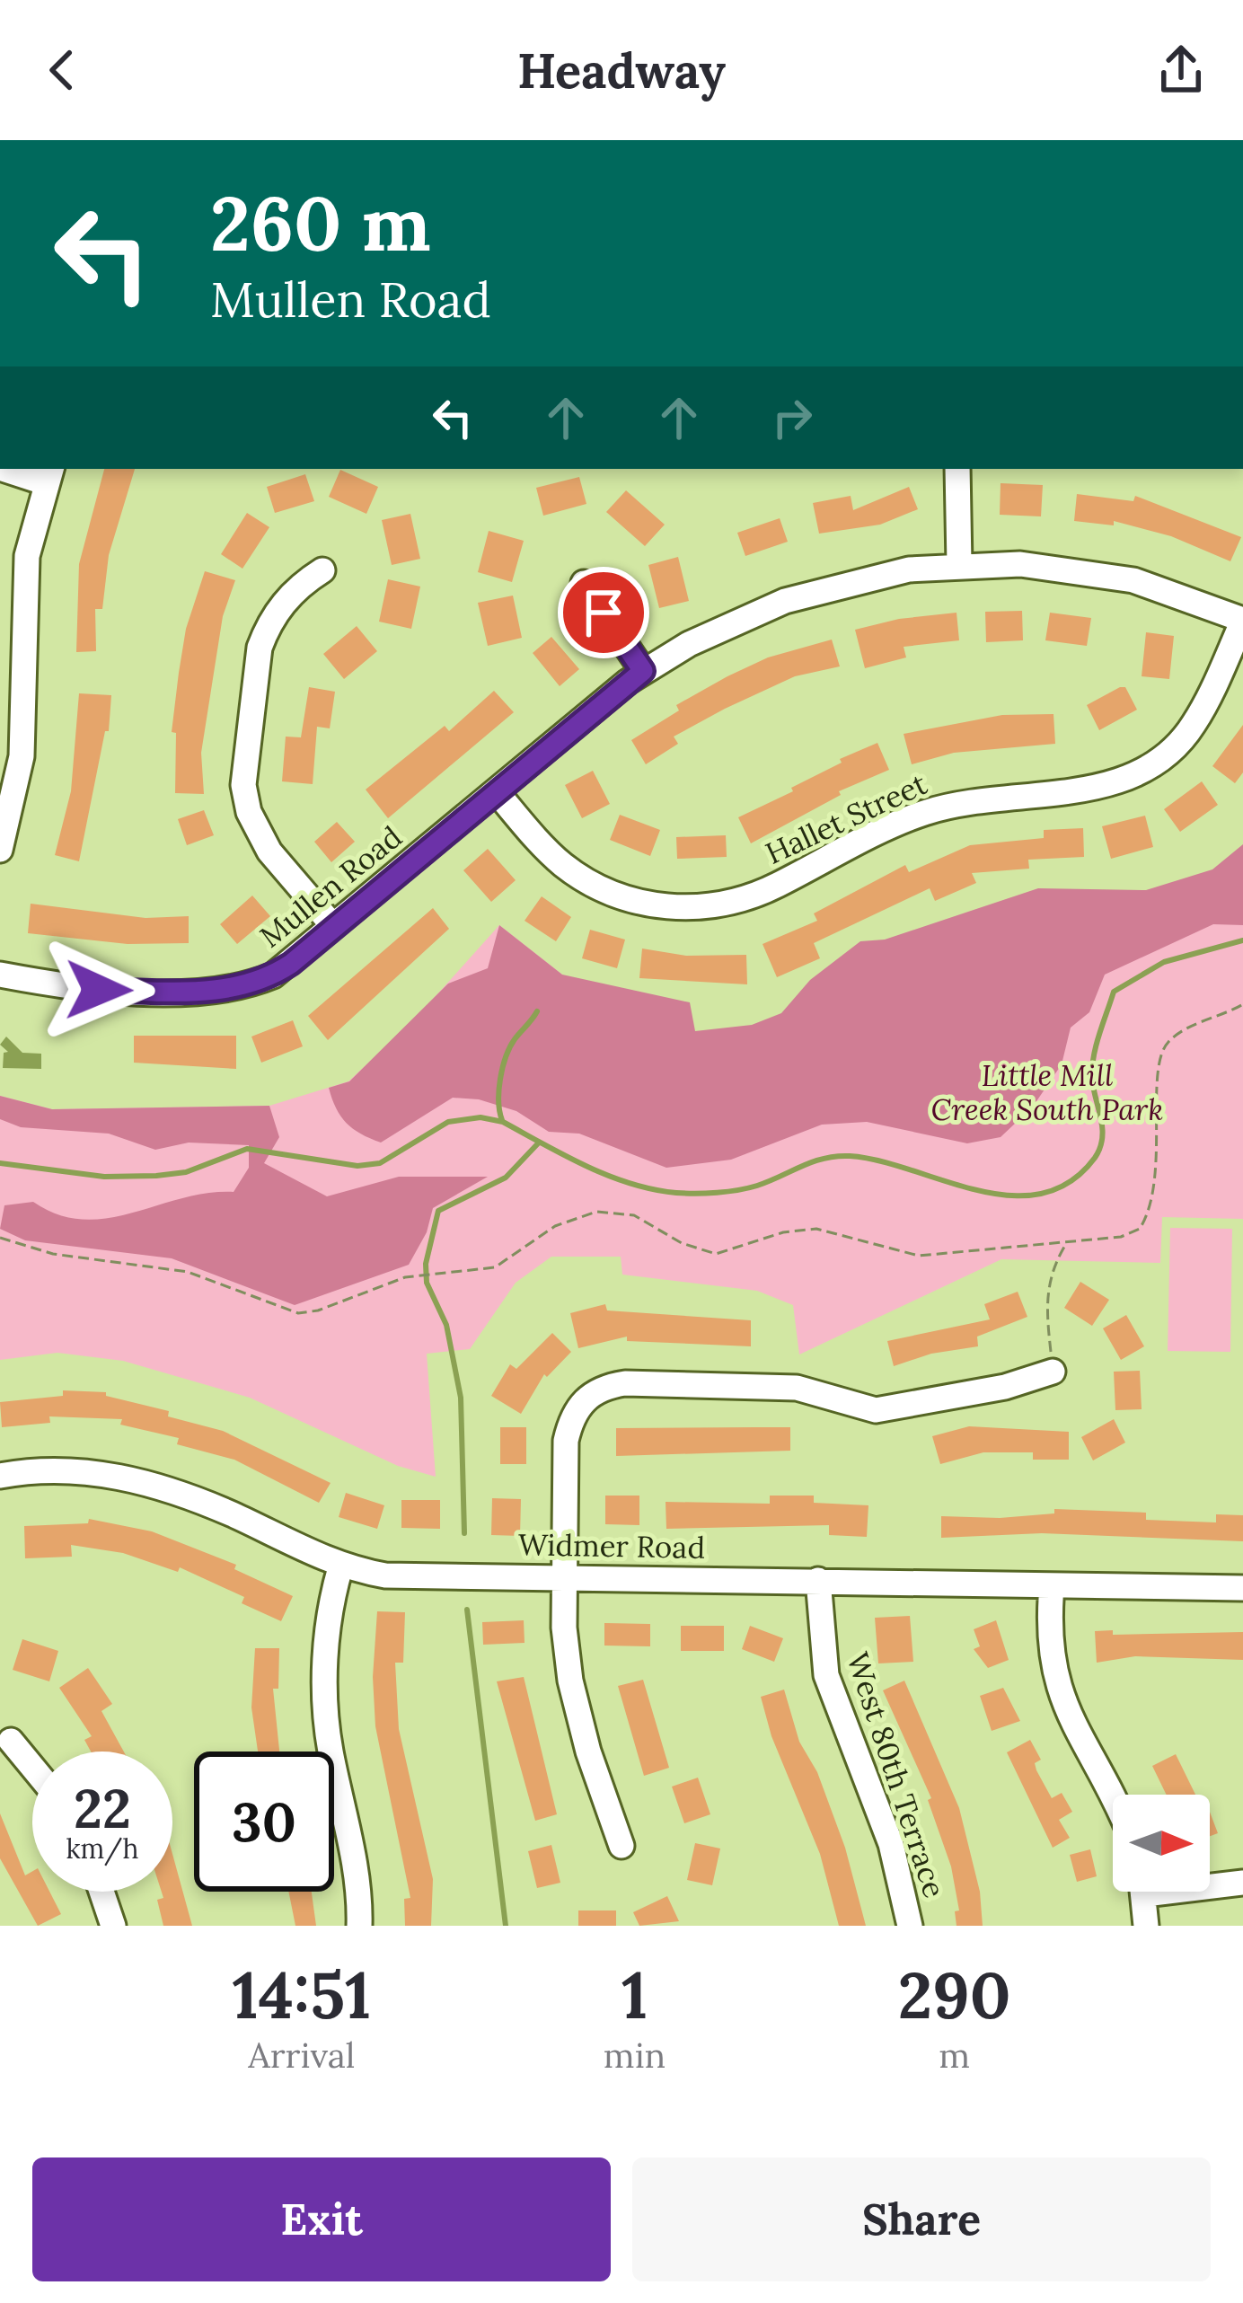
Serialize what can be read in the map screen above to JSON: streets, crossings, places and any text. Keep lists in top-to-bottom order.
{
  "streets": {
    "street": [
      "Hallet Street",
      "Mullen Road",
      "Widmer Road",
      "West 80th Terrace"
    ]
  },
  "crossings": [
    ["Hallet Street", "Mullen Road"],
    ["Widmer Road", "West 80th Terrace"]
  ],
  "parks": ["Little Mill Creek South Park"],
  "north": "right",
  "page": {
    "header": "Headway",
    "turn": ["260 m", "Mullen Road"],
    "speed": "22 km/h",
    "limit": "30",
    "eta": [
      "14:51",
      "Arrival",
      "1",
      "min",
      "290",
      "m"
    ],
    "buttons": ["Exit", "Share"]
  }
}
